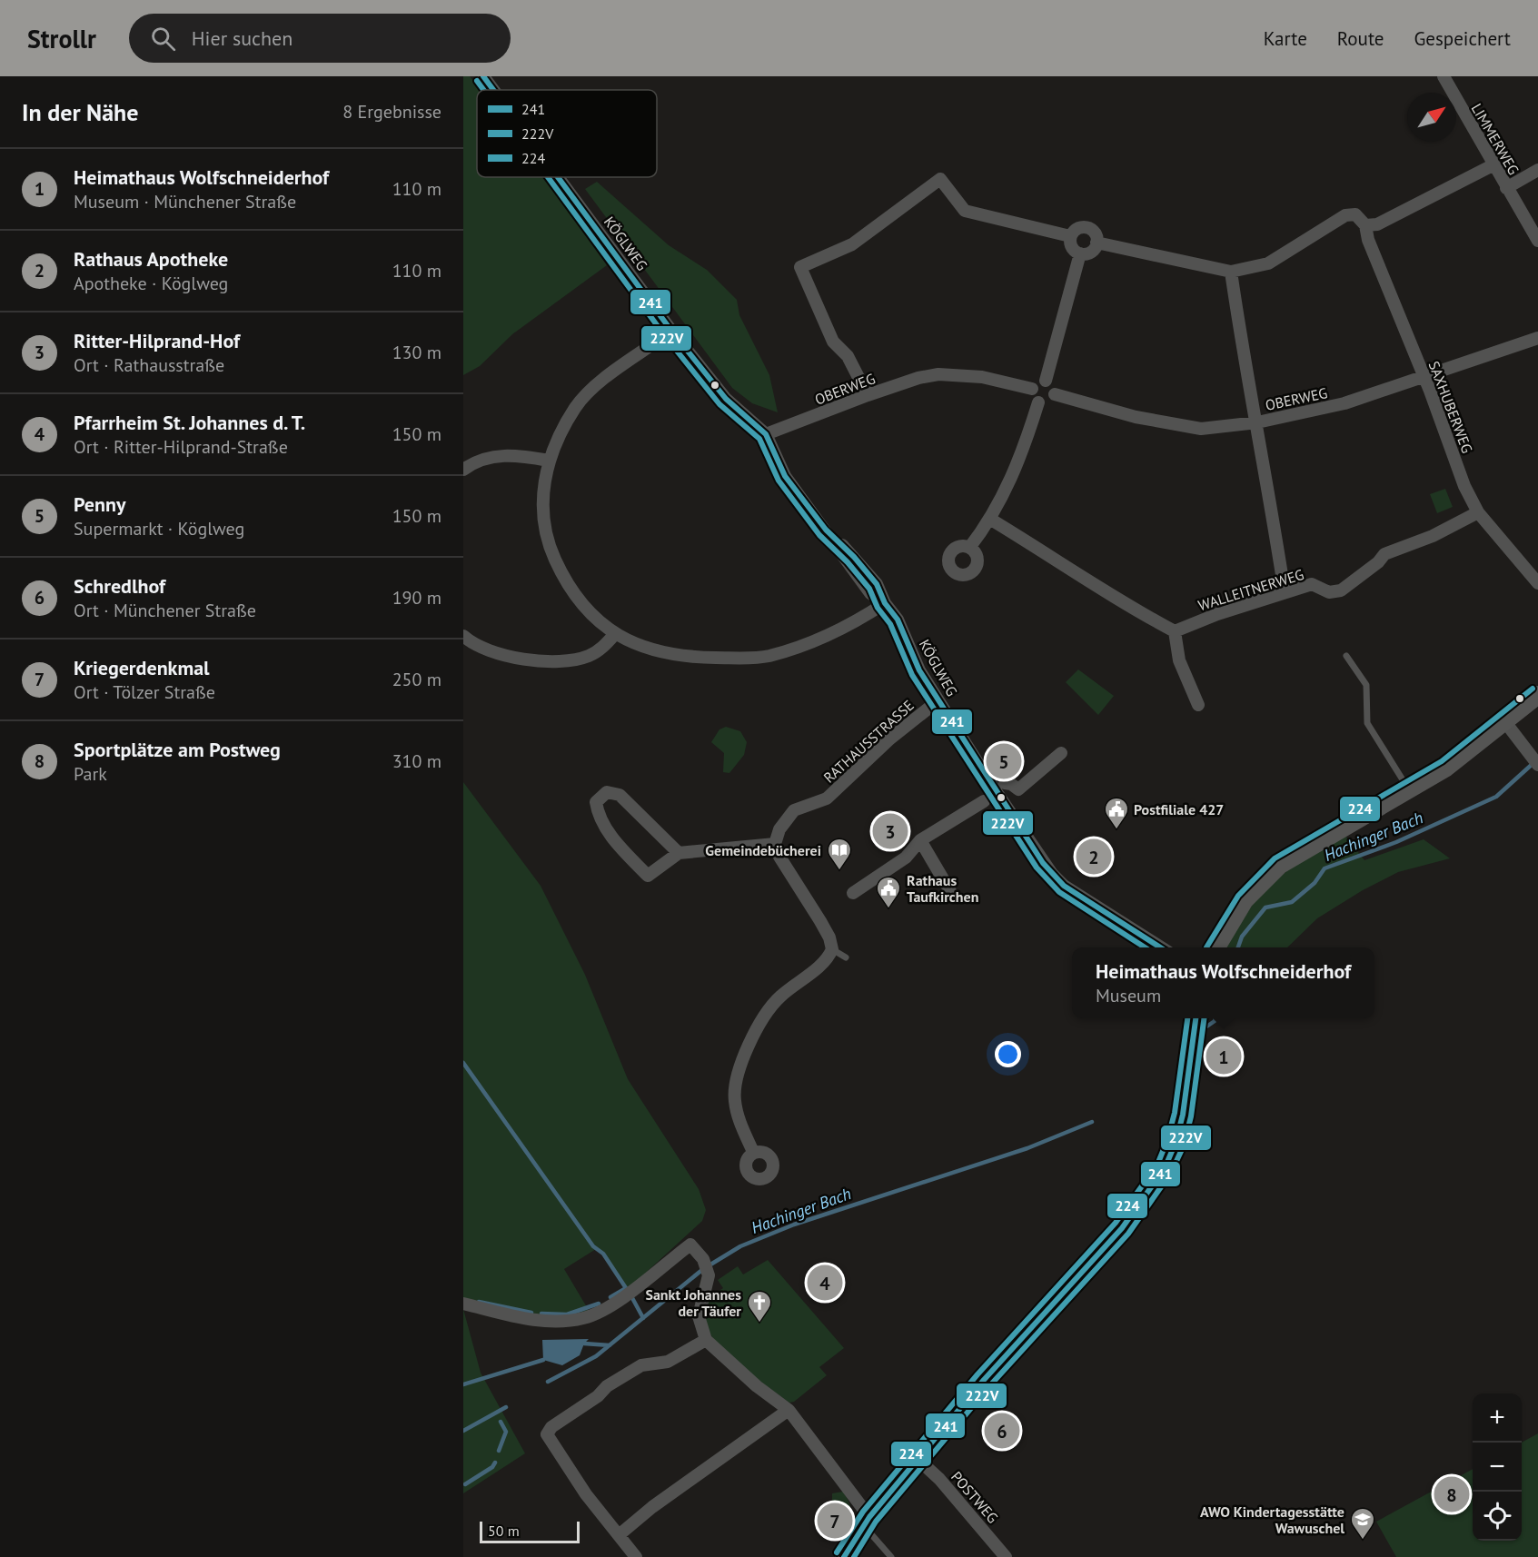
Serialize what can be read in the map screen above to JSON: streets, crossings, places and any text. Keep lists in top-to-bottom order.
{
  "streets": {
    "street": [
      "LIMMERWEG",
      "KÖGLWEG",
      "OBERWEG",
      "SAXHUBERWEG",
      "WALLEITNERWEG",
      "RATHAUSSTRASSE",
      "POSTWEG"
    ]
  },
  "crossings": [
    ["KÖGLWEG", "OBERWEG"],
    ["KÖGLWEG", "RATHAUSSTRASSE"],
    ["OBERWEG", "SAXHUBERWEG"],
    ["SAXHUBERWEG", "WALLEITNERWEG"]
  ],
  "water": ["Hachinger Bach"],
  "places": {
    "public building": ["Postfiliale 427", "Rathaus Taufkirchen"],
    "library": ["Gemeindebücherei"],
    "church": ["Sankt Johannes der Täufer"],
    "school or university": ["AWO Kindertagesstätte Wawuschel"]
  },
  "lines": ["transit line 241", "transit line 222V", "transit line 224"],
  "legend": ["241", "222V", "224"],
  "scale_bar": "50 m",
  "north": "top right",
  "page": {
    "header": "Strollr",
    "search": "Hier suchen",
    "nav": ["Karte", "Route", "Gespeichert"],
    "heading": ["In der Nähe", "8 Ergebnisse"],
    "list": [
      {
        "mark": "1",
        "name": "Heimathaus Wolfschneiderhof",
        "note": "Museum · Münchener Straße",
        "value": "110 m"
      },
      {
        "mark": "2",
        "name": "Rathaus Apotheke",
        "note": "Apotheke · Köglweg",
        "value": "110 m"
      },
      {
        "mark": "3",
        "name": "Ritter-Hilprand-Hof",
        "note": "Ort · Rathausstraße",
        "value": "130 m"
      },
      {
        "mark": "4",
        "name": "Pfarrheim St. Johannes d. T.",
        "note": "Ort · Ritter-Hilprand-Straße",
        "value": "150 m"
      },
      {
        "mark": "5",
        "name": "Penny",
        "note": "Supermarkt · Köglweg",
        "value": "150 m"
      },
      {
        "mark": "6",
        "name": "Schredlhof",
        "note": "Ort · Münchener Straße",
        "value": "190 m"
      },
      {
        "mark": "7",
        "name": "Kriegerdenkmal",
        "note": "Ort · Tölzer Straße",
        "value": "250 m"
      },
      {
        "mark": "8",
        "name": "Sportplätze am Postweg",
        "note": "Park",
        "value": "310 m"
      }
    ],
    "pins": [
      "5",
      "3",
      "2",
      "1",
      "4",
      "6",
      "8",
      "7"
    ],
    "popup": ["Heimathaus Wolfschneiderhof", "Museum"],
    "map_buttons": ["+", "−"],
    "scale": "50 m"
  }
}
